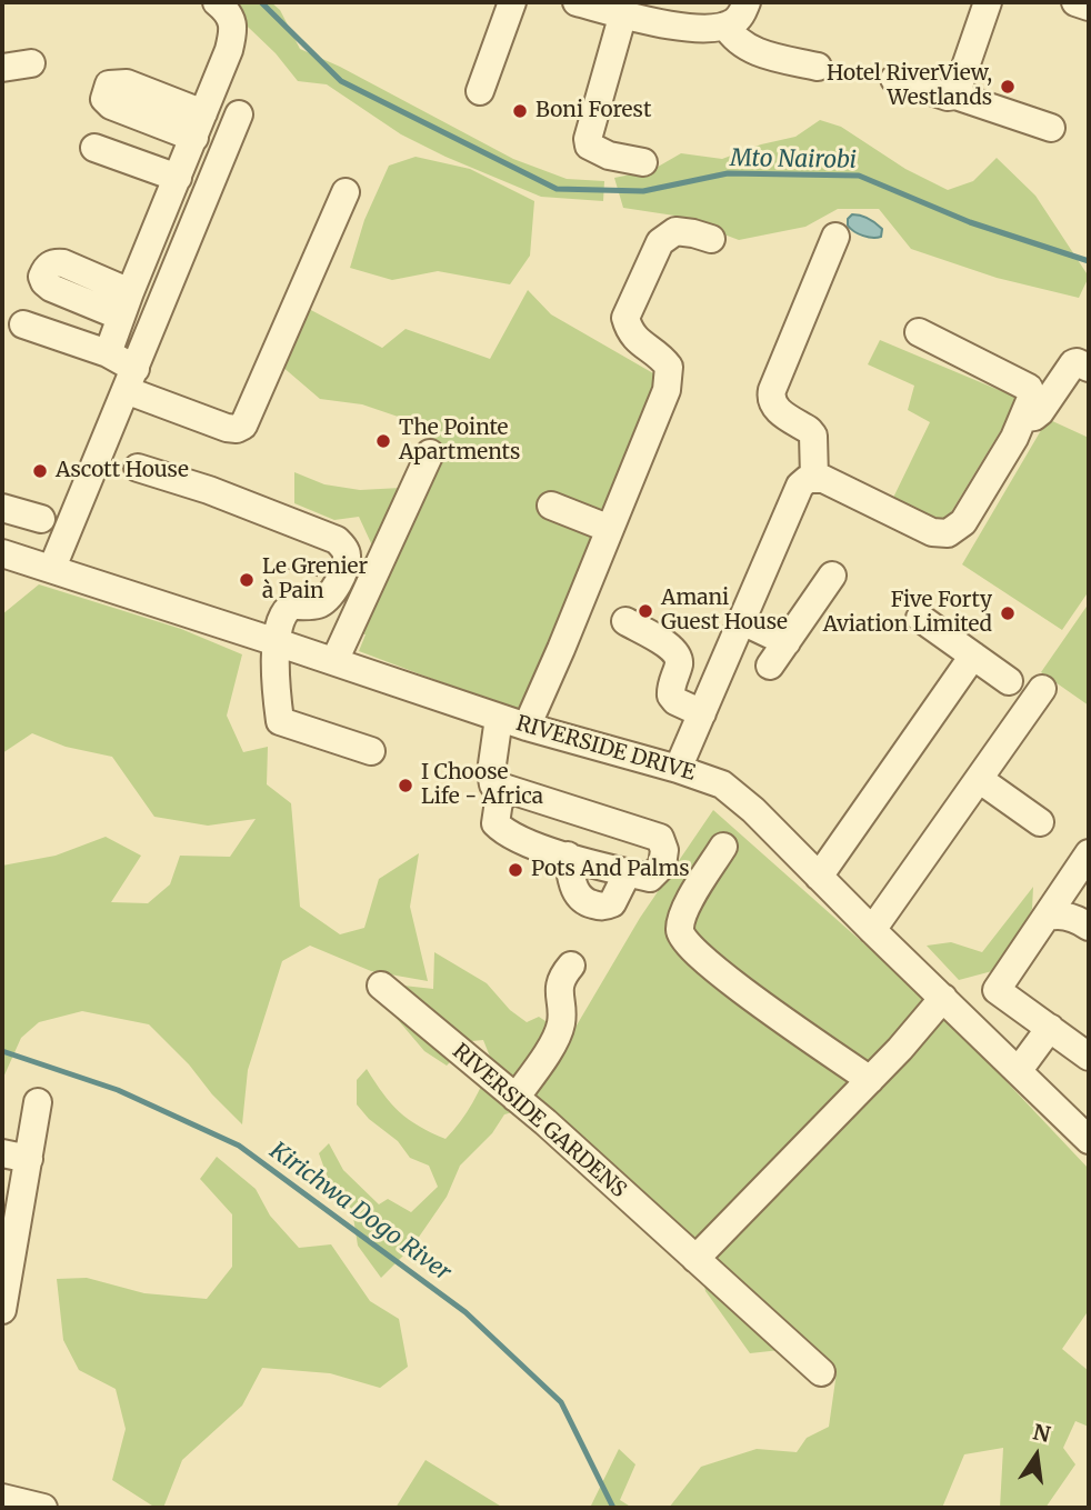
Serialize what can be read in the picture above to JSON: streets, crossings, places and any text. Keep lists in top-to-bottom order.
{
  "streets": {
    "street": ["RIVERSIDE DRIVE", "RIVERSIDE GARDENS"]
  },
  "water": ["Mto Nairobi", "Kirichwa Dogo River"],
  "places": [
    "Hotel RiverView, Westlands",
    "Boni Forest",
    "The Pointe Apartments",
    "Ascott House",
    "Le Grenier à Pain",
    "Amani Guest House",
    "Five Forty Aviation Limited",
    "I Choose Life - Africa",
    "Pots And Palms"
  ],
  "north": "top"
}
